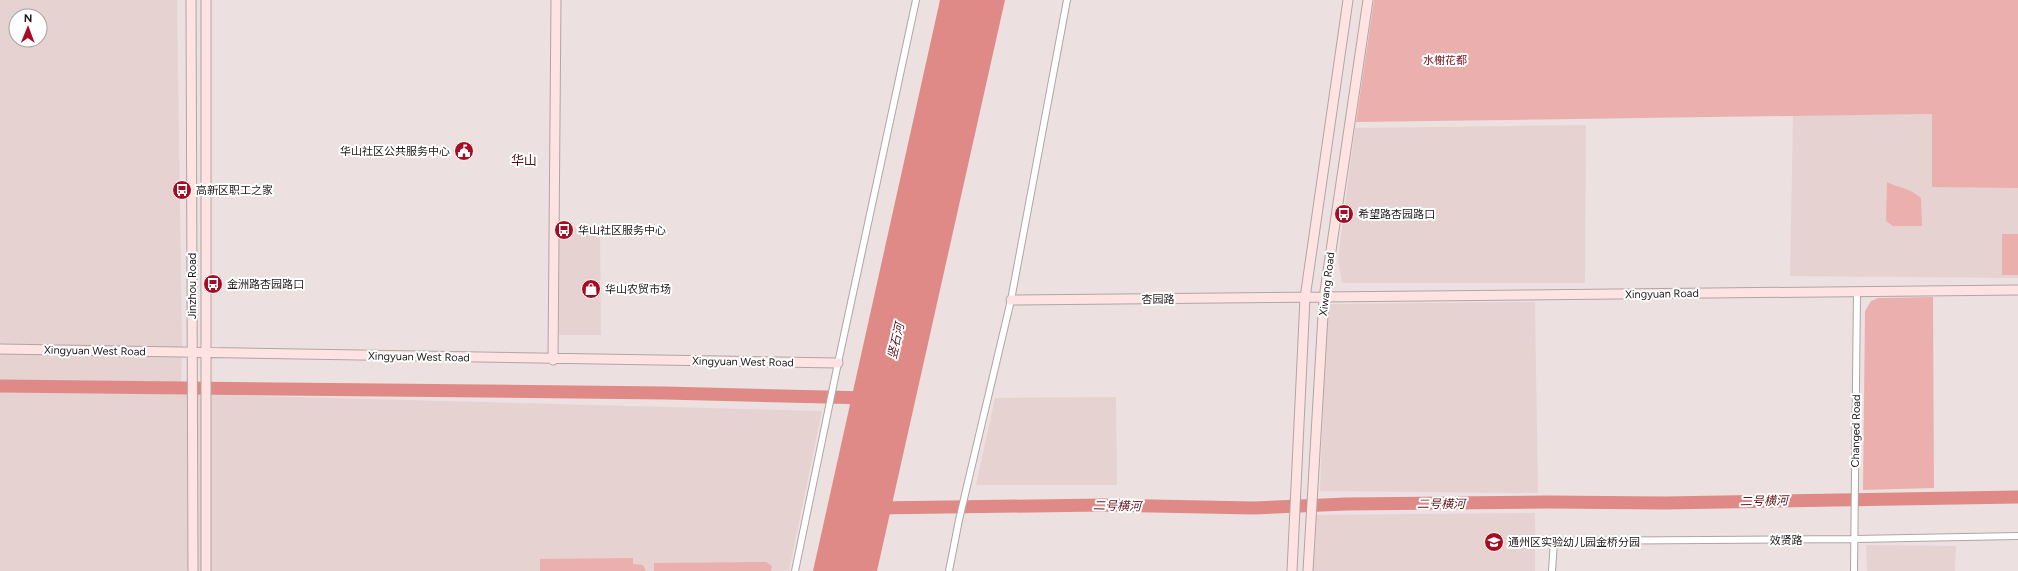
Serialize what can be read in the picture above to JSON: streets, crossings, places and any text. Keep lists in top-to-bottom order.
{
  "streets": {
    "main road": [
      "Xiwang Road",
      "Jinzhou Road",
      "Xingyuan Road",
      "杏园路",
      "Xingyuan West Road"
    ],
    "street": ["Changed Road", "效贤路"]
  },
  "crossings": [
    ["Xiwang Road", "Xingyuan Road"],
    ["Xiwang Road", "杏园路"],
    ["Jinzhou Road", "Xingyuan West Road"],
    ["Xingyuan Road", "杏园路"],
    ["Xingyuan Road", "Changed Road"],
    ["Changed Road", "效贤路"]
  ],
  "districts": ["华山"],
  "water": ["竖石河", "二号横河"],
  "parks": ["水榭花都"],
  "places": {
    "public building": ["华山社区公共服务中心"],
    "bus stop": [
      "高新区职工之家",
      "希望路杏园路口",
      "华山社区服务中心",
      "金洲路杏园路口"
    ],
    "shop": ["华山农贸市场"],
    "school or university": ["通州区实验幼儿园金桥分园"]
  },
  "north": "top"
}
